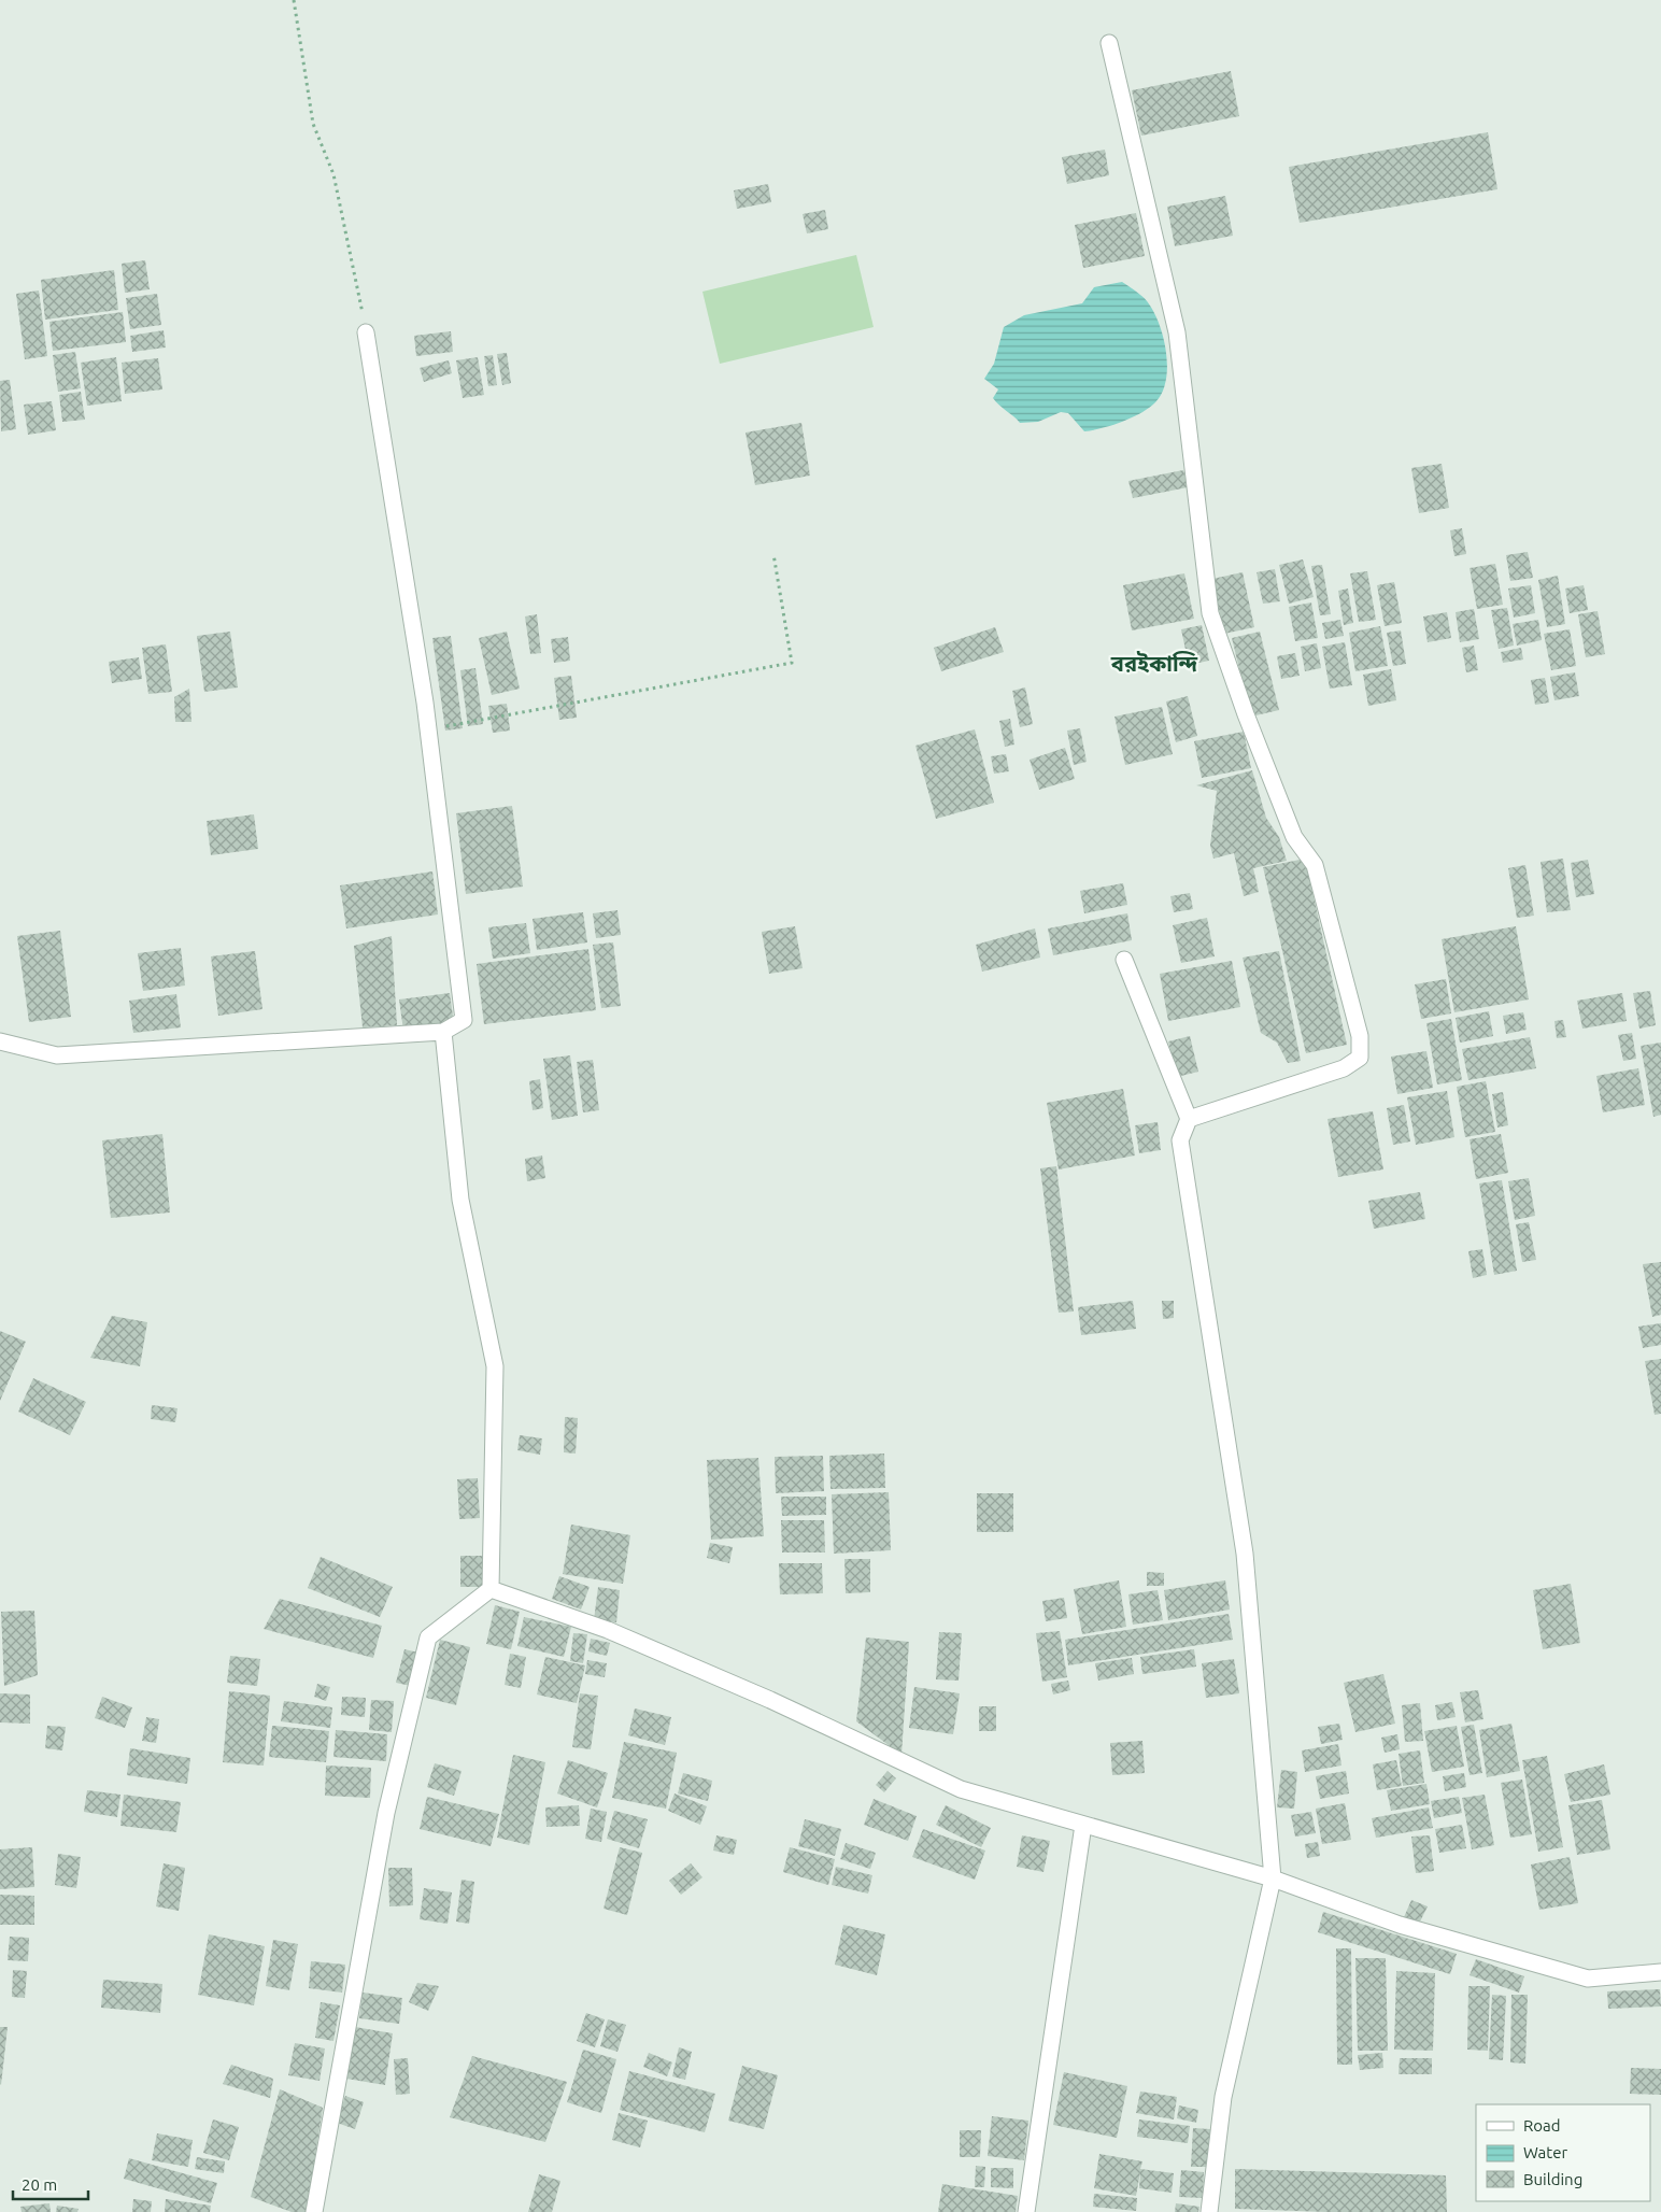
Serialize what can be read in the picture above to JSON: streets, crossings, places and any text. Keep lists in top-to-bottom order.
{
  "districts": ["বরইকান্দি"],
  "legend": ["Road", "Water", "Building"],
  "scale_bar": "20 m"
}
